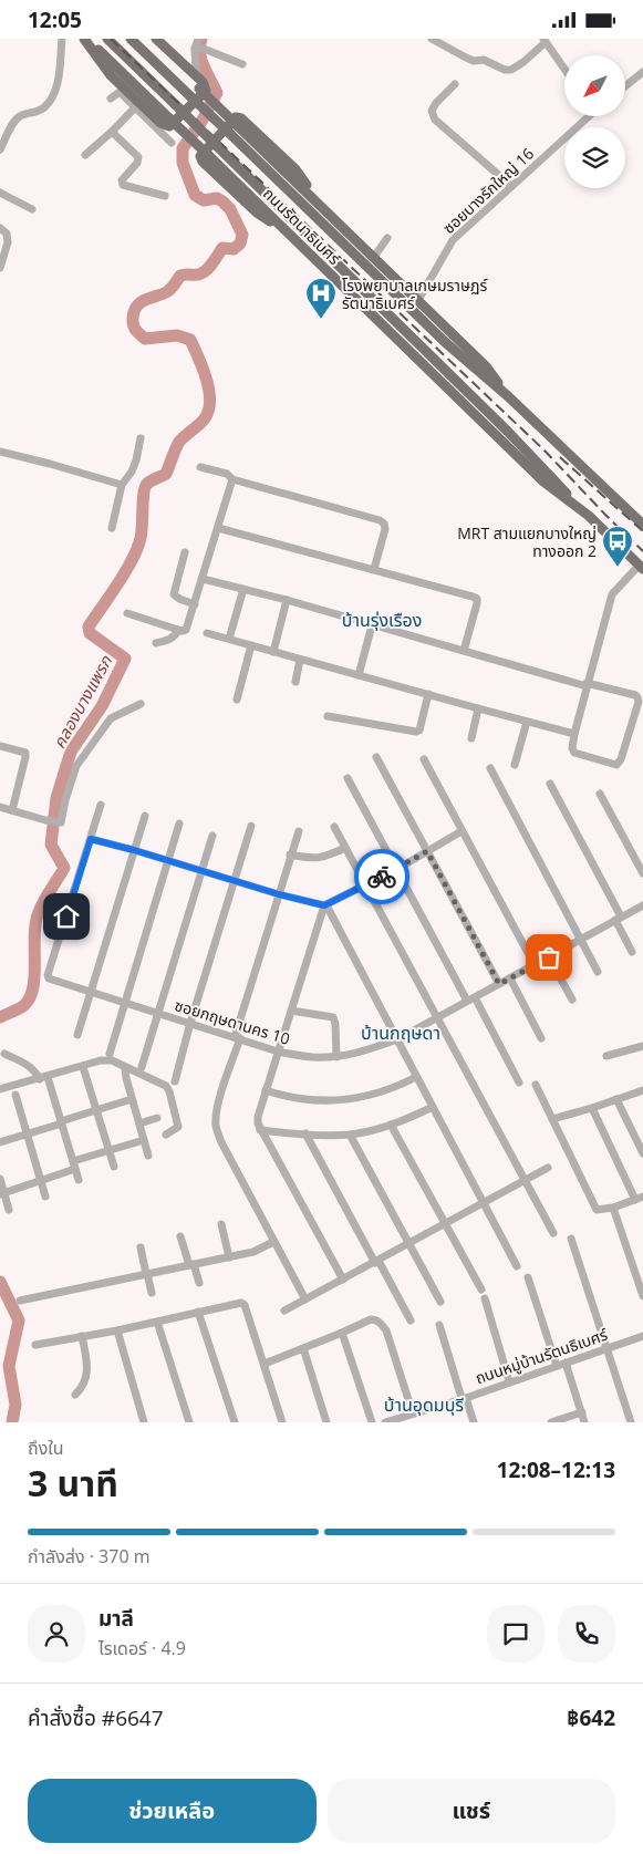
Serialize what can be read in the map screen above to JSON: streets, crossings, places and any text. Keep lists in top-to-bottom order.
{
  "streets": {
    "main road": ["ถนนรัตนาธิเบศร์"],
    "street": ["ซอยบางรักใหญ่ 16", "ซอยกฤษดานคร 10", "ถนนหมู่บ้านรัตนธิเบศร์"]
  },
  "crossings": [
    ["ซอยบางรักใหญ่ 16", "ถนนรัตนาธิเบศร์"]
  ],
  "districts": ["บ้านรุ่งเรือง", "บ้านกฤษดา", "บ้านอุดมบุรี"],
  "water": ["คลองบางแพรก"],
  "places": {
    "hospital": ["โรงพยาบาลเกษมราษฏร์ รัตนาธิเบศร์"],
    "bus stop": ["MRT สามแยกบางใหญ่ ทางออก 2"]
  },
  "north": "bottom left",
  "page": {
    "status": "12:05",
    "heading": ["3 นาที", "ถึงใน", "12:08–12:13"],
    "panel": [
      "มาลี",
      "ไรเดอร์ · 4.9",
      "คำสั่งซื้อ #6647",
      "฿642"
    ],
    "bar": "กำลังส่ง · 370 m",
    "buttons": ["ช่วยเหลือ", "แชร์"]
  }
}
